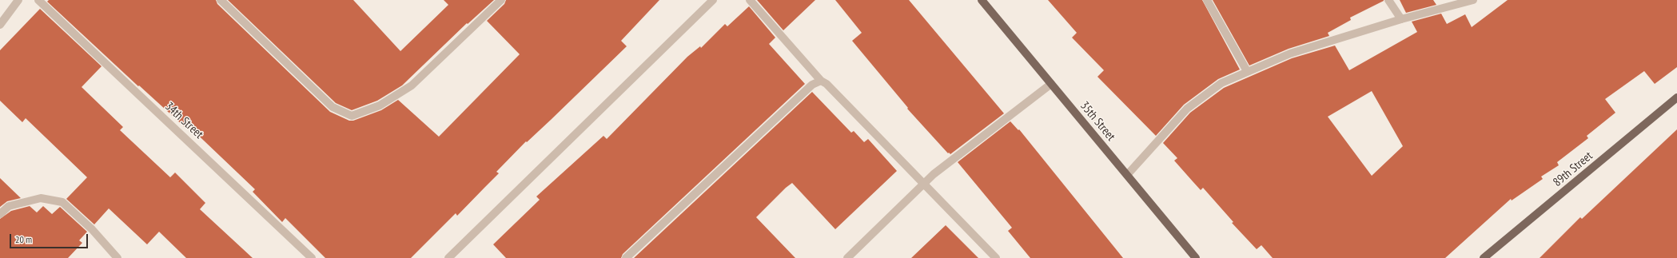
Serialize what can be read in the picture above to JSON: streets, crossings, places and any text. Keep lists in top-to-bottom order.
{
  "streets": {
    "main road": ["35th Street", "89th Street"],
    "street": ["34th Street"]
  },
  "scale_bar": "20 m"
}
